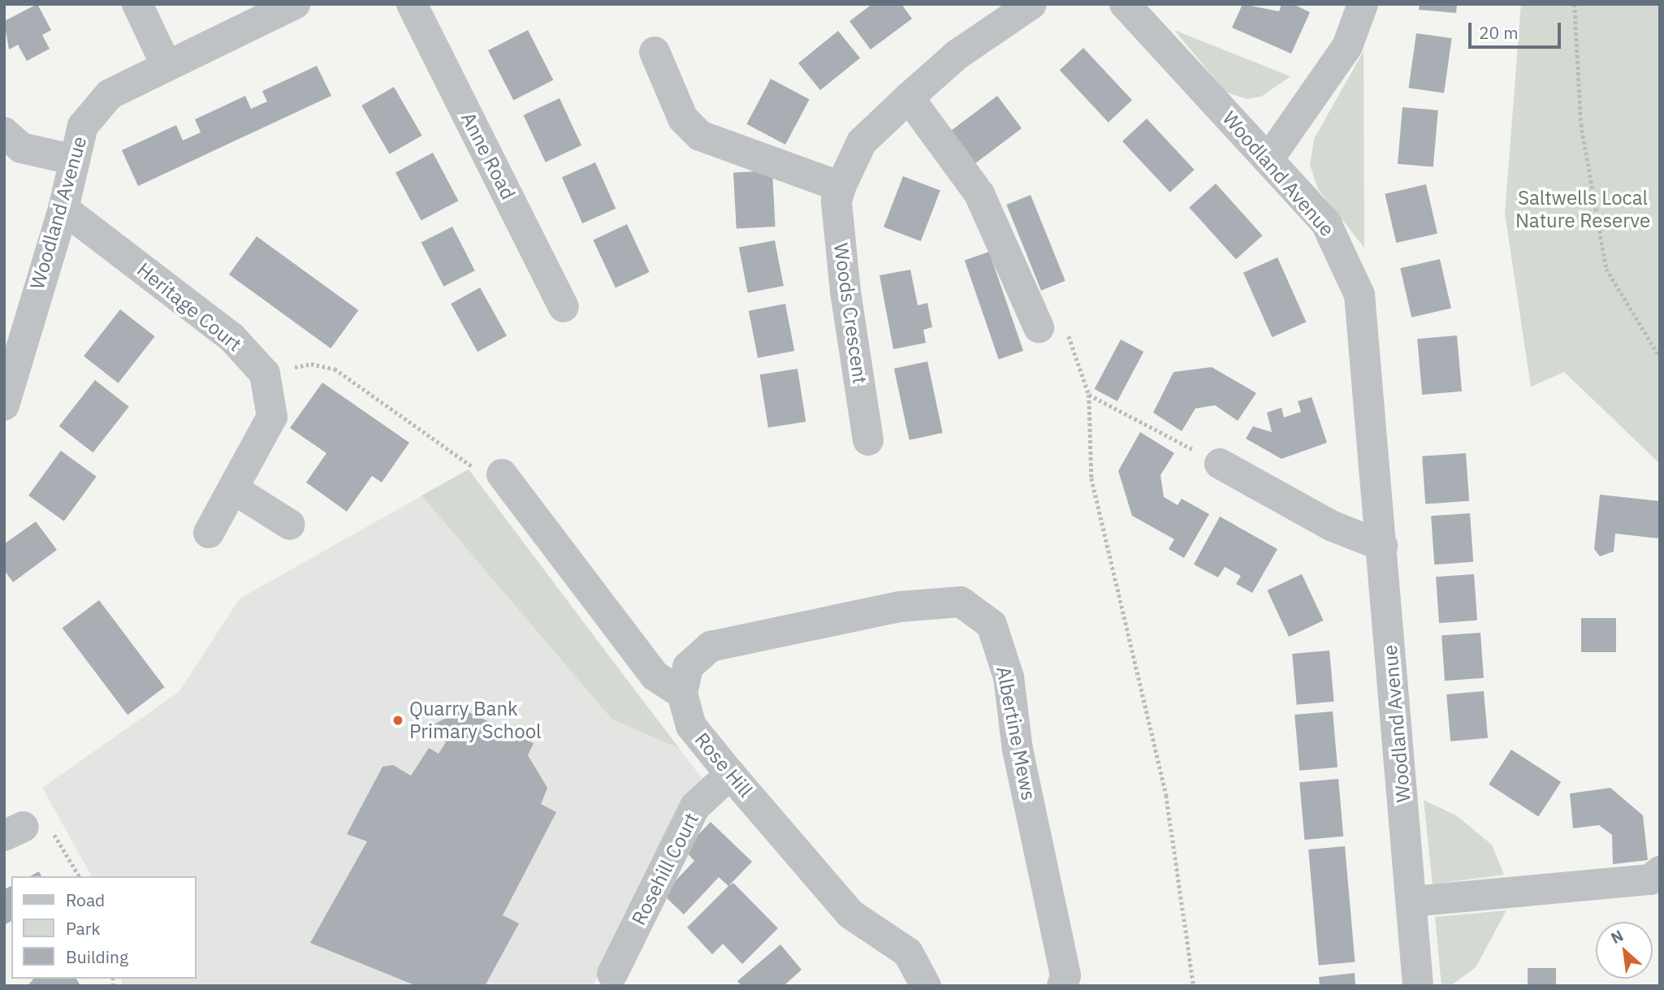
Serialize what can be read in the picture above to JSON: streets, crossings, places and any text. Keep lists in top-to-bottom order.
{
  "streets": {
    "street": [
      "Anne Road",
      "Woodland Avenue",
      "Heritage Court",
      "Woods Crescent",
      "Albertine Mews",
      "Rose Hill",
      "Rosehill Court"
    ]
  },
  "crossings": [
    ["Woodland Avenue", "Heritage Court"],
    ["Albertine Mews", "Rose Hill"],
    ["Rose Hill", "Rosehill Court"]
  ],
  "parks": ["Saltwells Local Nature Reserve"],
  "places": ["Quarry Bank Primary School"],
  "legend": ["Road", "Park", "Building"],
  "scale_bar": "20 m",
  "north": "top left"
}
